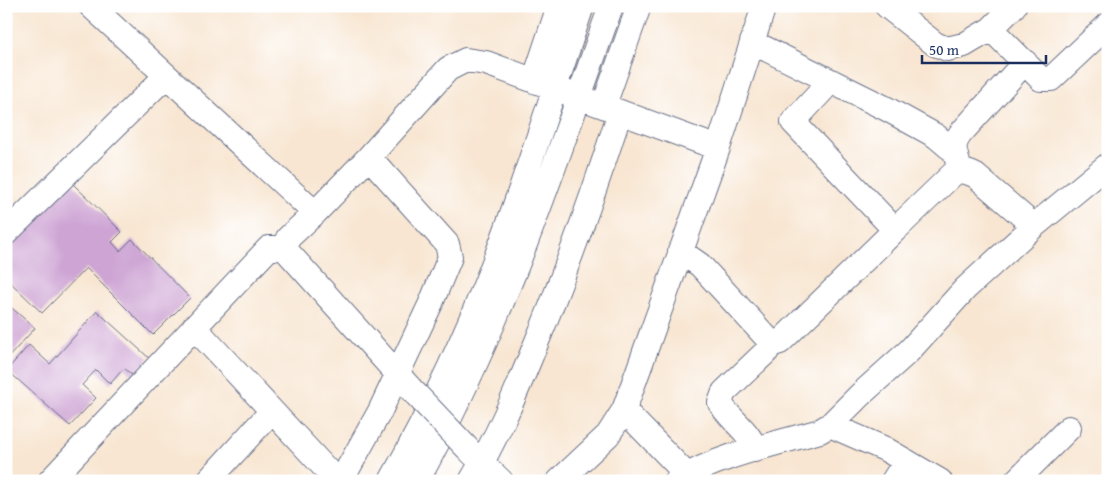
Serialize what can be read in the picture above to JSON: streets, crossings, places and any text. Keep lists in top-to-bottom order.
{
  "scale_bar": "50 m"
}
